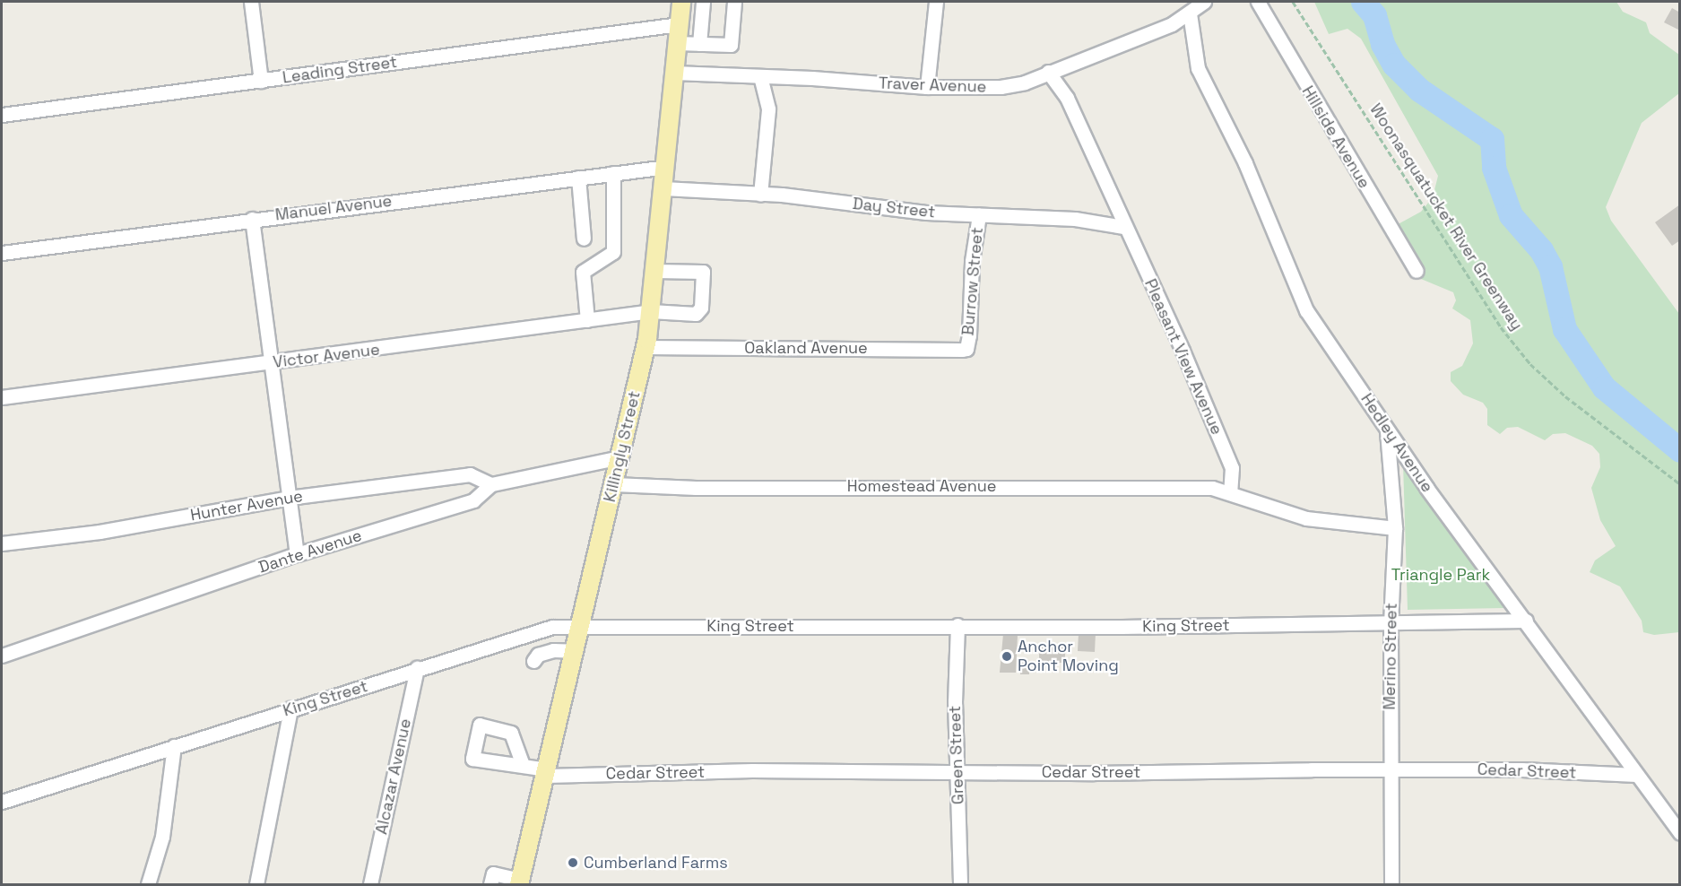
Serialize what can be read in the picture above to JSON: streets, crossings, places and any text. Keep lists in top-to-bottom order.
{
  "streets": {
    "main road": ["Killingly Street"],
    "street": [
      "Leading Street",
      "Traver Avenue",
      "Hillside Avenue",
      "Manuel Avenue",
      "Day Street",
      "Burrow Street",
      "Oakland Avenue",
      "Victor Avenue",
      "Pleasant View Avenue",
      "Hedley Avenue",
      "Homestead Avenue",
      "Hunter Avenue",
      "Dante Avenue",
      "King Street",
      "Merino Street",
      "Green Street",
      "Cedar Street",
      "Alcazar Avenue"
    ],
    "path": ["Woonasquatucket River Greenway"]
  },
  "crossings": [
    ["Leading Street", "Killingly Street"],
    ["Traver Avenue", "Pleasant View Avenue"],
    ["Traver Avenue", "Hedley Avenue"],
    ["Traver Avenue", "Killingly Street"],
    ["Manuel Avenue", "Killingly Street"],
    ["Day Street", "Burrow Street"],
    ["Day Street", "Pleasant View Avenue"],
    ["Day Street", "Killingly Street"],
    ["Burrow Street", "Oakland Avenue"],
    ["Oakland Avenue", "Killingly Street"],
    ["Victor Avenue", "Killingly Street"],
    ["Pleasant View Avenue", "Homestead Avenue"],
    ["Hedley Avenue", "King Street"],
    ["Hedley Avenue", "Merino Street"],
    ["Hedley Avenue", "Cedar Street"],
    ["Killingly Street", "Homestead Avenue"],
    ["Killingly Street", "Dante Avenue"],
    ["Killingly Street", "King Street"],
    ["Killingly Street", "Cedar Street"],
    ["Hunter Avenue", "Dante Avenue"],
    ["King Street", "Merino Street"],
    ["King Street", "Green Street"],
    ["King Street", "Alcazar Avenue"],
    ["Merino Street", "Cedar Street"],
    ["Green Street", "Cedar Street"]
  ],
  "parks": ["Triangle Park"],
  "places": ["Anchor Point Moving", "Cumberland Farms"]
}
